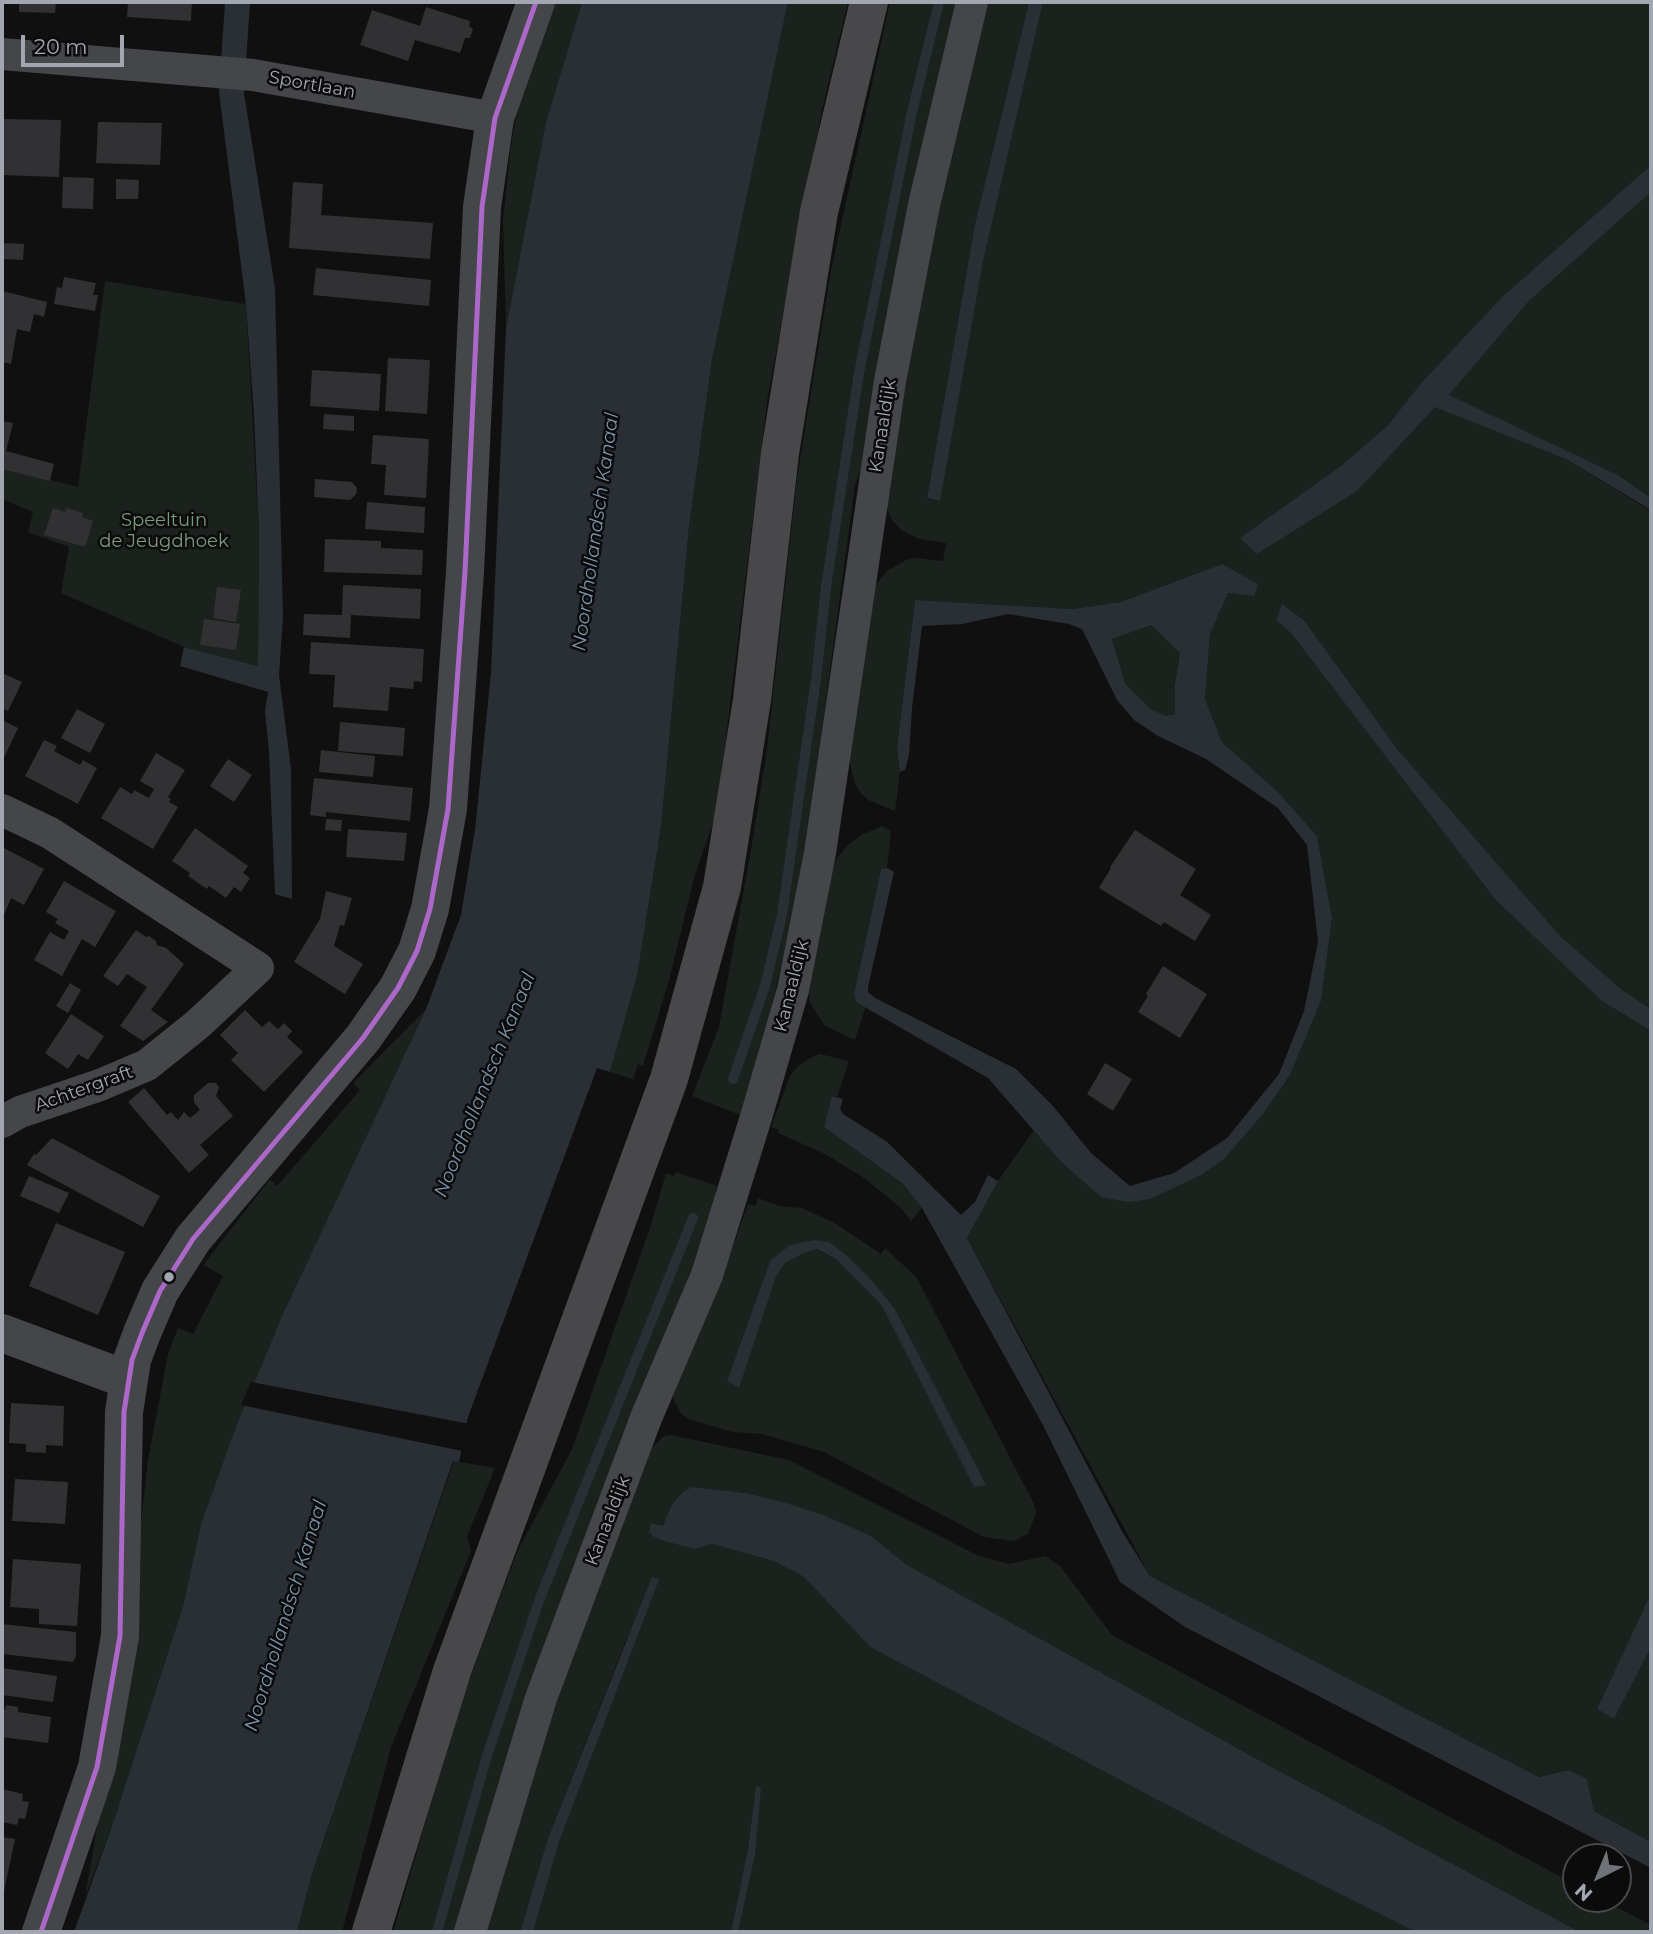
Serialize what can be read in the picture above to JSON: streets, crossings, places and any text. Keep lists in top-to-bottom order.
{
  "streets": {
    "street": ["Sportlaan", "Kanaaldijk", "Achtergraft"]
  },
  "water": ["Noordhollandsch Kanaal"],
  "parks": ["Speeltuin de Jeugdhoek"],
  "scale_bar": "20 m",
  "north": "bottom left"
}
